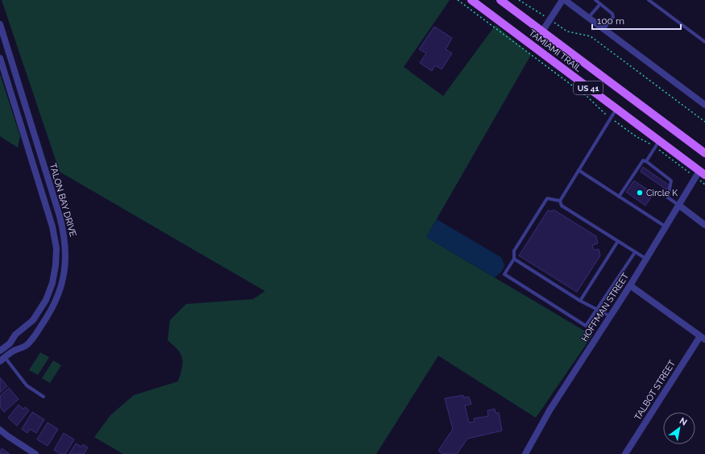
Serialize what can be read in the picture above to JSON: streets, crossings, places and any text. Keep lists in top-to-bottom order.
{
  "streets": {
    "main road": ["TAMIAMI TRAIL", "US 41"],
    "street": ["TALON BAY DRIVE", "HOFFMAN STREET", "TALBOT STREET"]
  },
  "crossings": [
    ["TAMIAMI TRAIL", "HOFFMAN STREET"]
  ],
  "places": ["Circle K"],
  "scale_bar": "100 m",
  "north": "top right"
}
